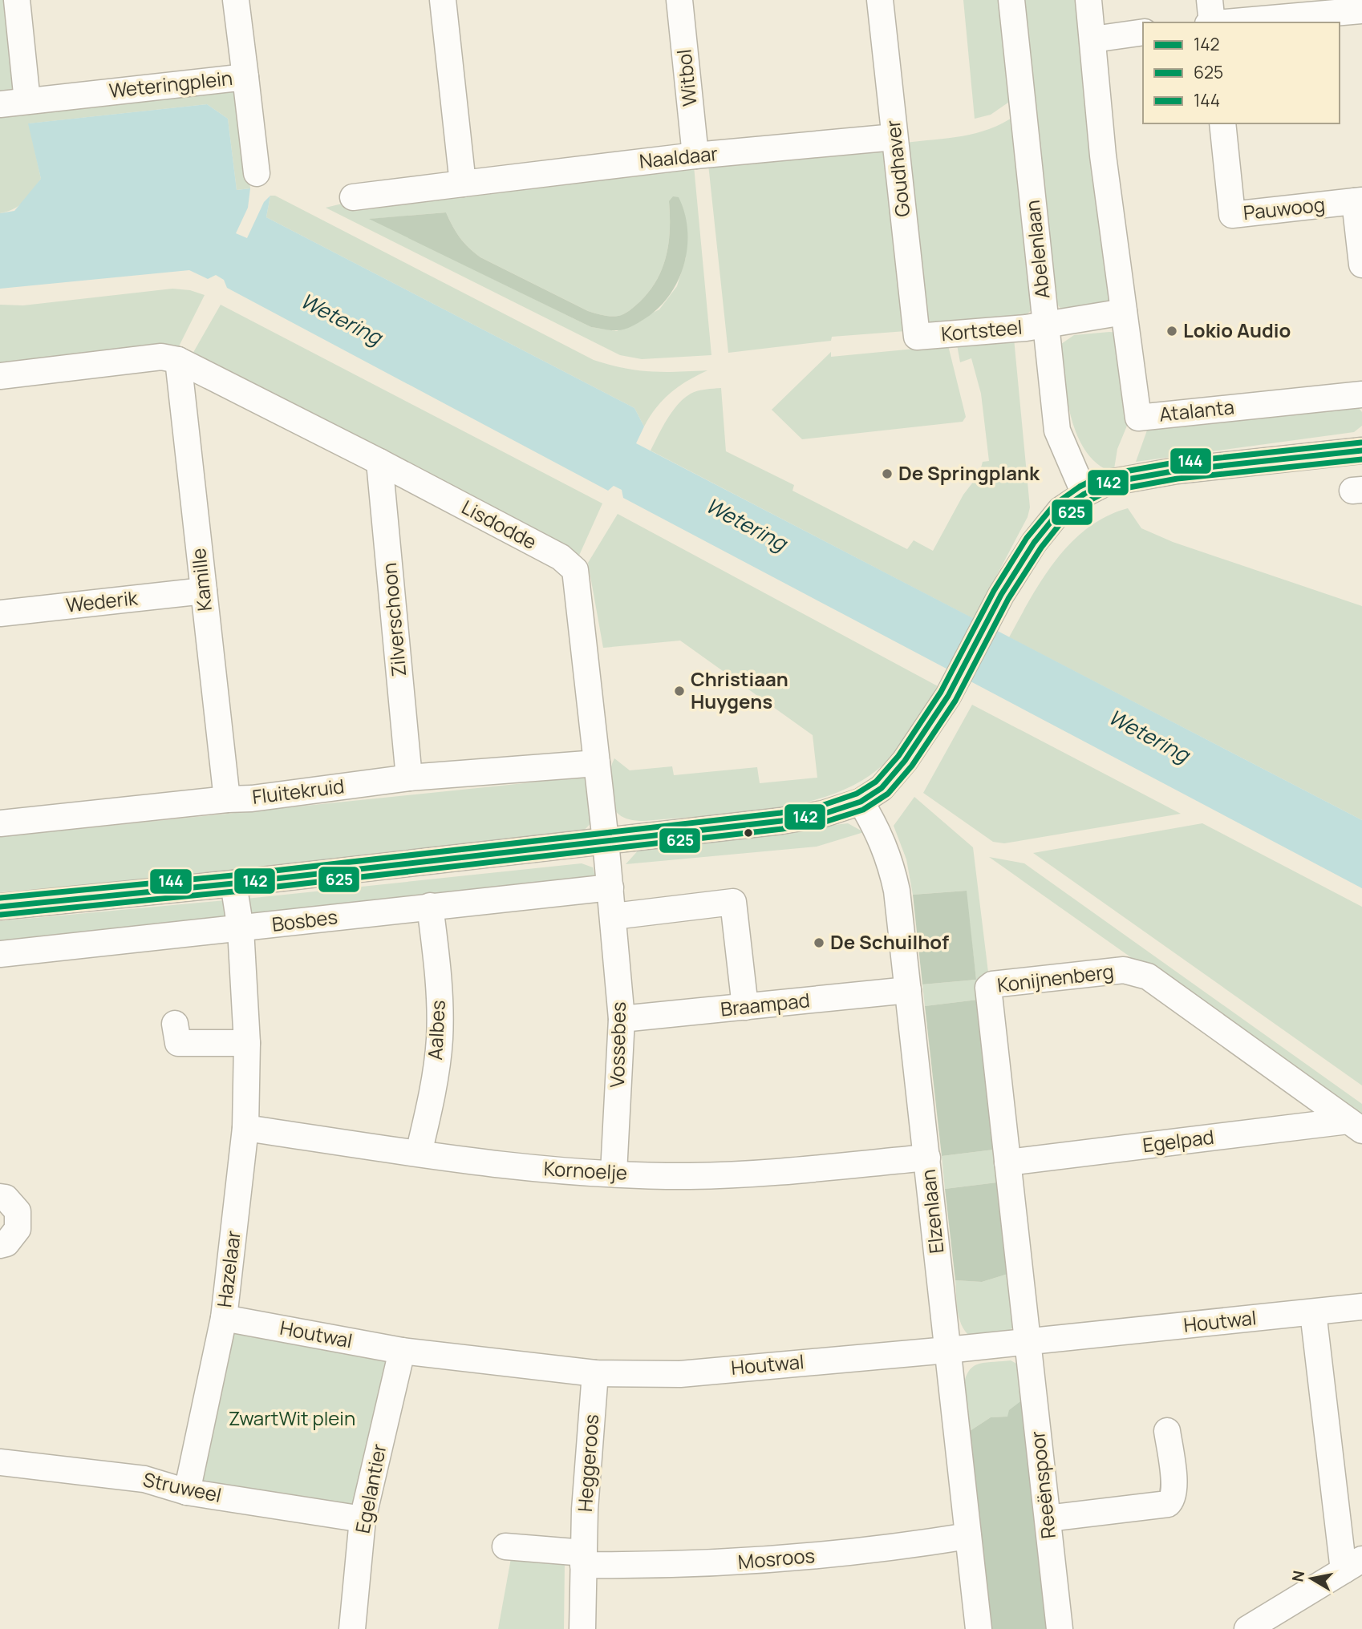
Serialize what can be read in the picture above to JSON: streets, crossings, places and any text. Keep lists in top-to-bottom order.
{
  "streets": {
    "street": [
      "Witbol",
      "Weteringplein",
      "Naaldaar",
      "Goudhaver",
      "Pauwoog",
      "Abelenlaan",
      "Kortsteel",
      "Atalanta",
      "Lisdodde",
      "Kamille",
      "Wederik",
      "Zilverschoon",
      "Fluitekruid",
      "Bosbes",
      "Konijnenberg",
      "Braampad",
      "Aalbes",
      "Vossebes",
      "Egelpad",
      "Kornoelje",
      "Elzenlaan",
      "Hazelaar",
      "Houtwal",
      "Heggeroos",
      "Reeënspoor",
      "Struweel",
      "Egelantier",
      "Mosroos"
    ]
  },
  "crossings": [
    ["Witbol", "Naaldaar"],
    ["Naaldaar", "Goudhaver"],
    ["Goudhaver", "Kortsteel"],
    ["Abelenlaan", "Kortsteel"],
    ["Lisdodde", "Kamille"],
    ["Lisdodde", "Zilverschoon"],
    ["Lisdodde", "Fluitekruid"],
    ["Lisdodde", "Vossebes"],
    ["Kamille", "Wederik"],
    ["Kamille", "Fluitekruid"],
    ["Zilverschoon", "Fluitekruid"],
    ["Bosbes", "Aalbes"],
    ["Bosbes", "Vossebes"],
    ["Bosbes", "Hazelaar"],
    ["Konijnenberg", "Egelpad"],
    ["Konijnenberg", "Houtwal"],
    ["Konijnenberg", "Reeënspoor"],
    ["Braampad", "Vossebes"],
    ["Braampad", "Elzenlaan"],
    ["Aalbes", "Kornoelje"],
    ["Vossebes", "Kornoelje"],
    ["Kornoelje", "Elzenlaan"],
    ["Kornoelje", "Hazelaar"],
    ["Elzenlaan", "Houtwal"],
    ["Elzenlaan", "Mosroos"],
    ["Hazelaar", "Houtwal"],
    ["Hazelaar", "Struweel"],
    ["Houtwal", "Heggeroos"],
    ["Houtwal", "Reeënspoor"],
    ["Houtwal", "Egelantier"],
    ["Heggeroos", "Mosroos"],
    ["Struweel", "Egelantier"]
  ],
  "water": ["Wetering"],
  "parks": ["ZwartWit plein"],
  "places": [
    "Lokio Audio",
    "De Springplank",
    "Christiaan Huygens",
    "De Schuilhof"
  ],
  "lines": ["transit line 144", "transit line 142", "transit line 625"],
  "legend": ["142", "625", "144"],
  "north": "left"
}
